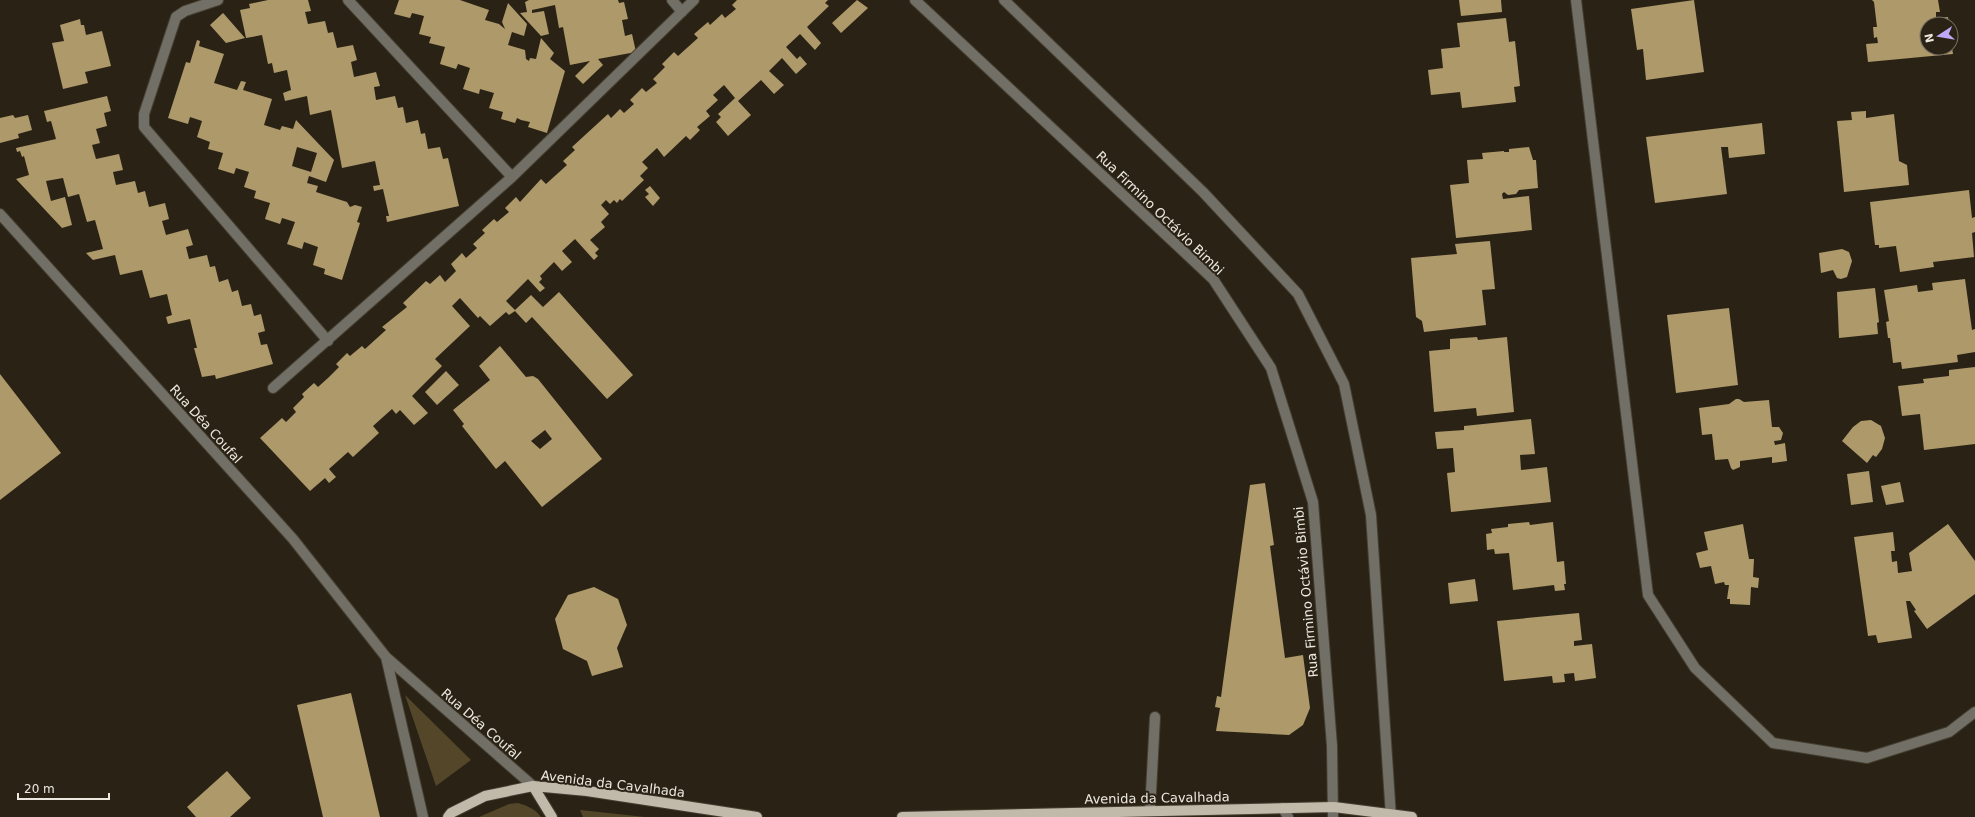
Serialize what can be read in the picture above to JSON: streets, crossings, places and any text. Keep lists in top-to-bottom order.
{
  "streets": {
    "main road": ["Rua Déa Coufal", "Avenida da Cavalhada"],
    "street": ["Rua Firmino Octávio Bimbi"]
  },
  "crossings": [
    ["Rua Firmino Octávio Bimbi", "Avenida da Cavalhada"],
    ["Rua Déa Coufal", "Avenida da Cavalhada"]
  ],
  "scale_bar": "20 m",
  "north": "left"
}
